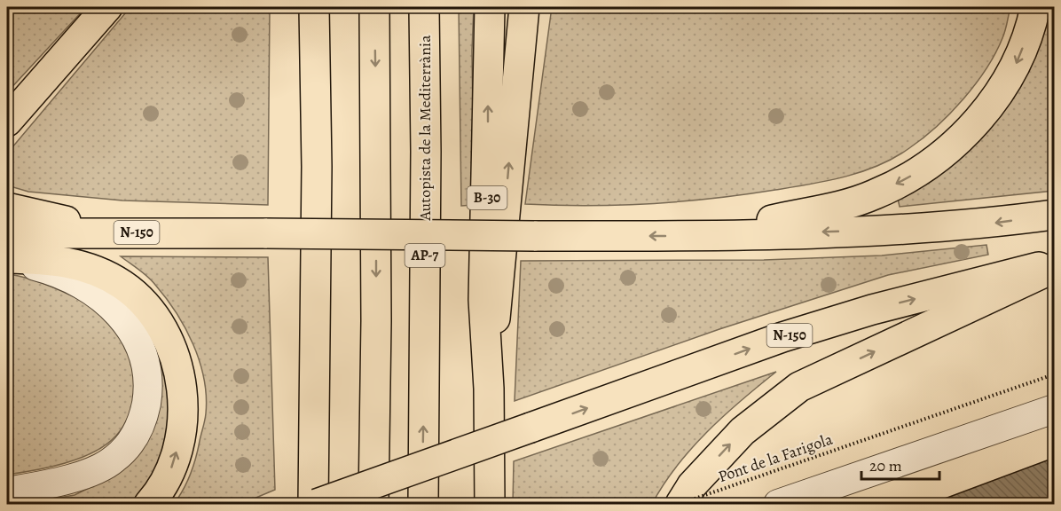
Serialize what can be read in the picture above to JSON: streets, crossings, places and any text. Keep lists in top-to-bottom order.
{
  "streets": {
    "main road": [
      "Autopista de la Mediterrània",
      "B-30",
      "N-150",
      "AP-7"
    ],
    "path": ["Pont de la Farigola"]
  },
  "scale_bar": "20 m"
}
